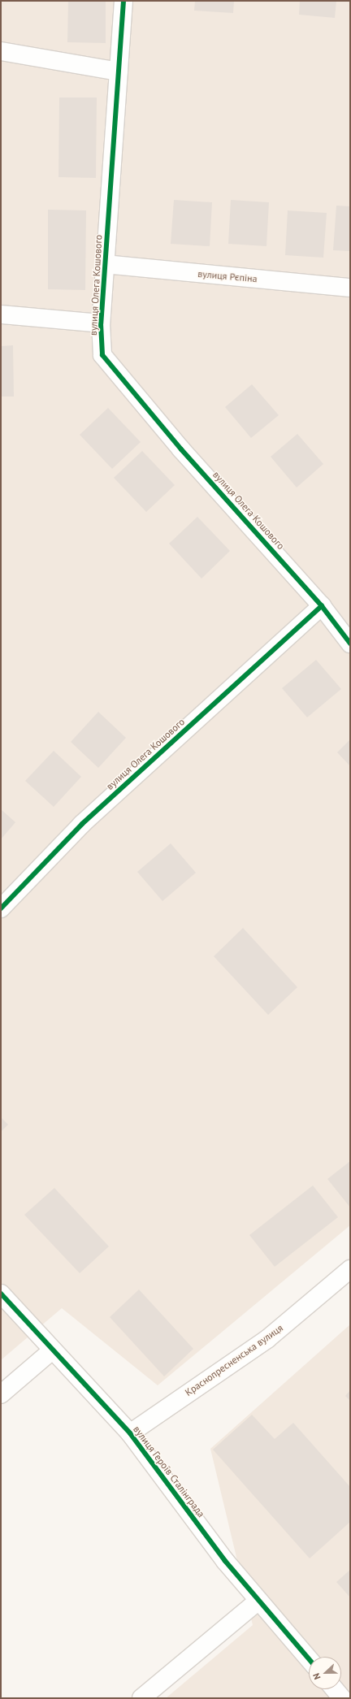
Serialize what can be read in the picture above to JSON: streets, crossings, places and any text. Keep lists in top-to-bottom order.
{
  "streets": {
    "street": [
      "вулиця Рєпіна",
      "вулиця Олега Кошового",
      "Краснопресненська вулиця",
      "вулиця Героїв Сталінграда"
    ]
  },
  "crossings": [
    ["вулиця Рєпіна", "вулиця Олега Кошового"],
    ["Краснопресненська вулиця", "вулиця Героїв Сталінграда"]
  ],
  "north": "left"
}
